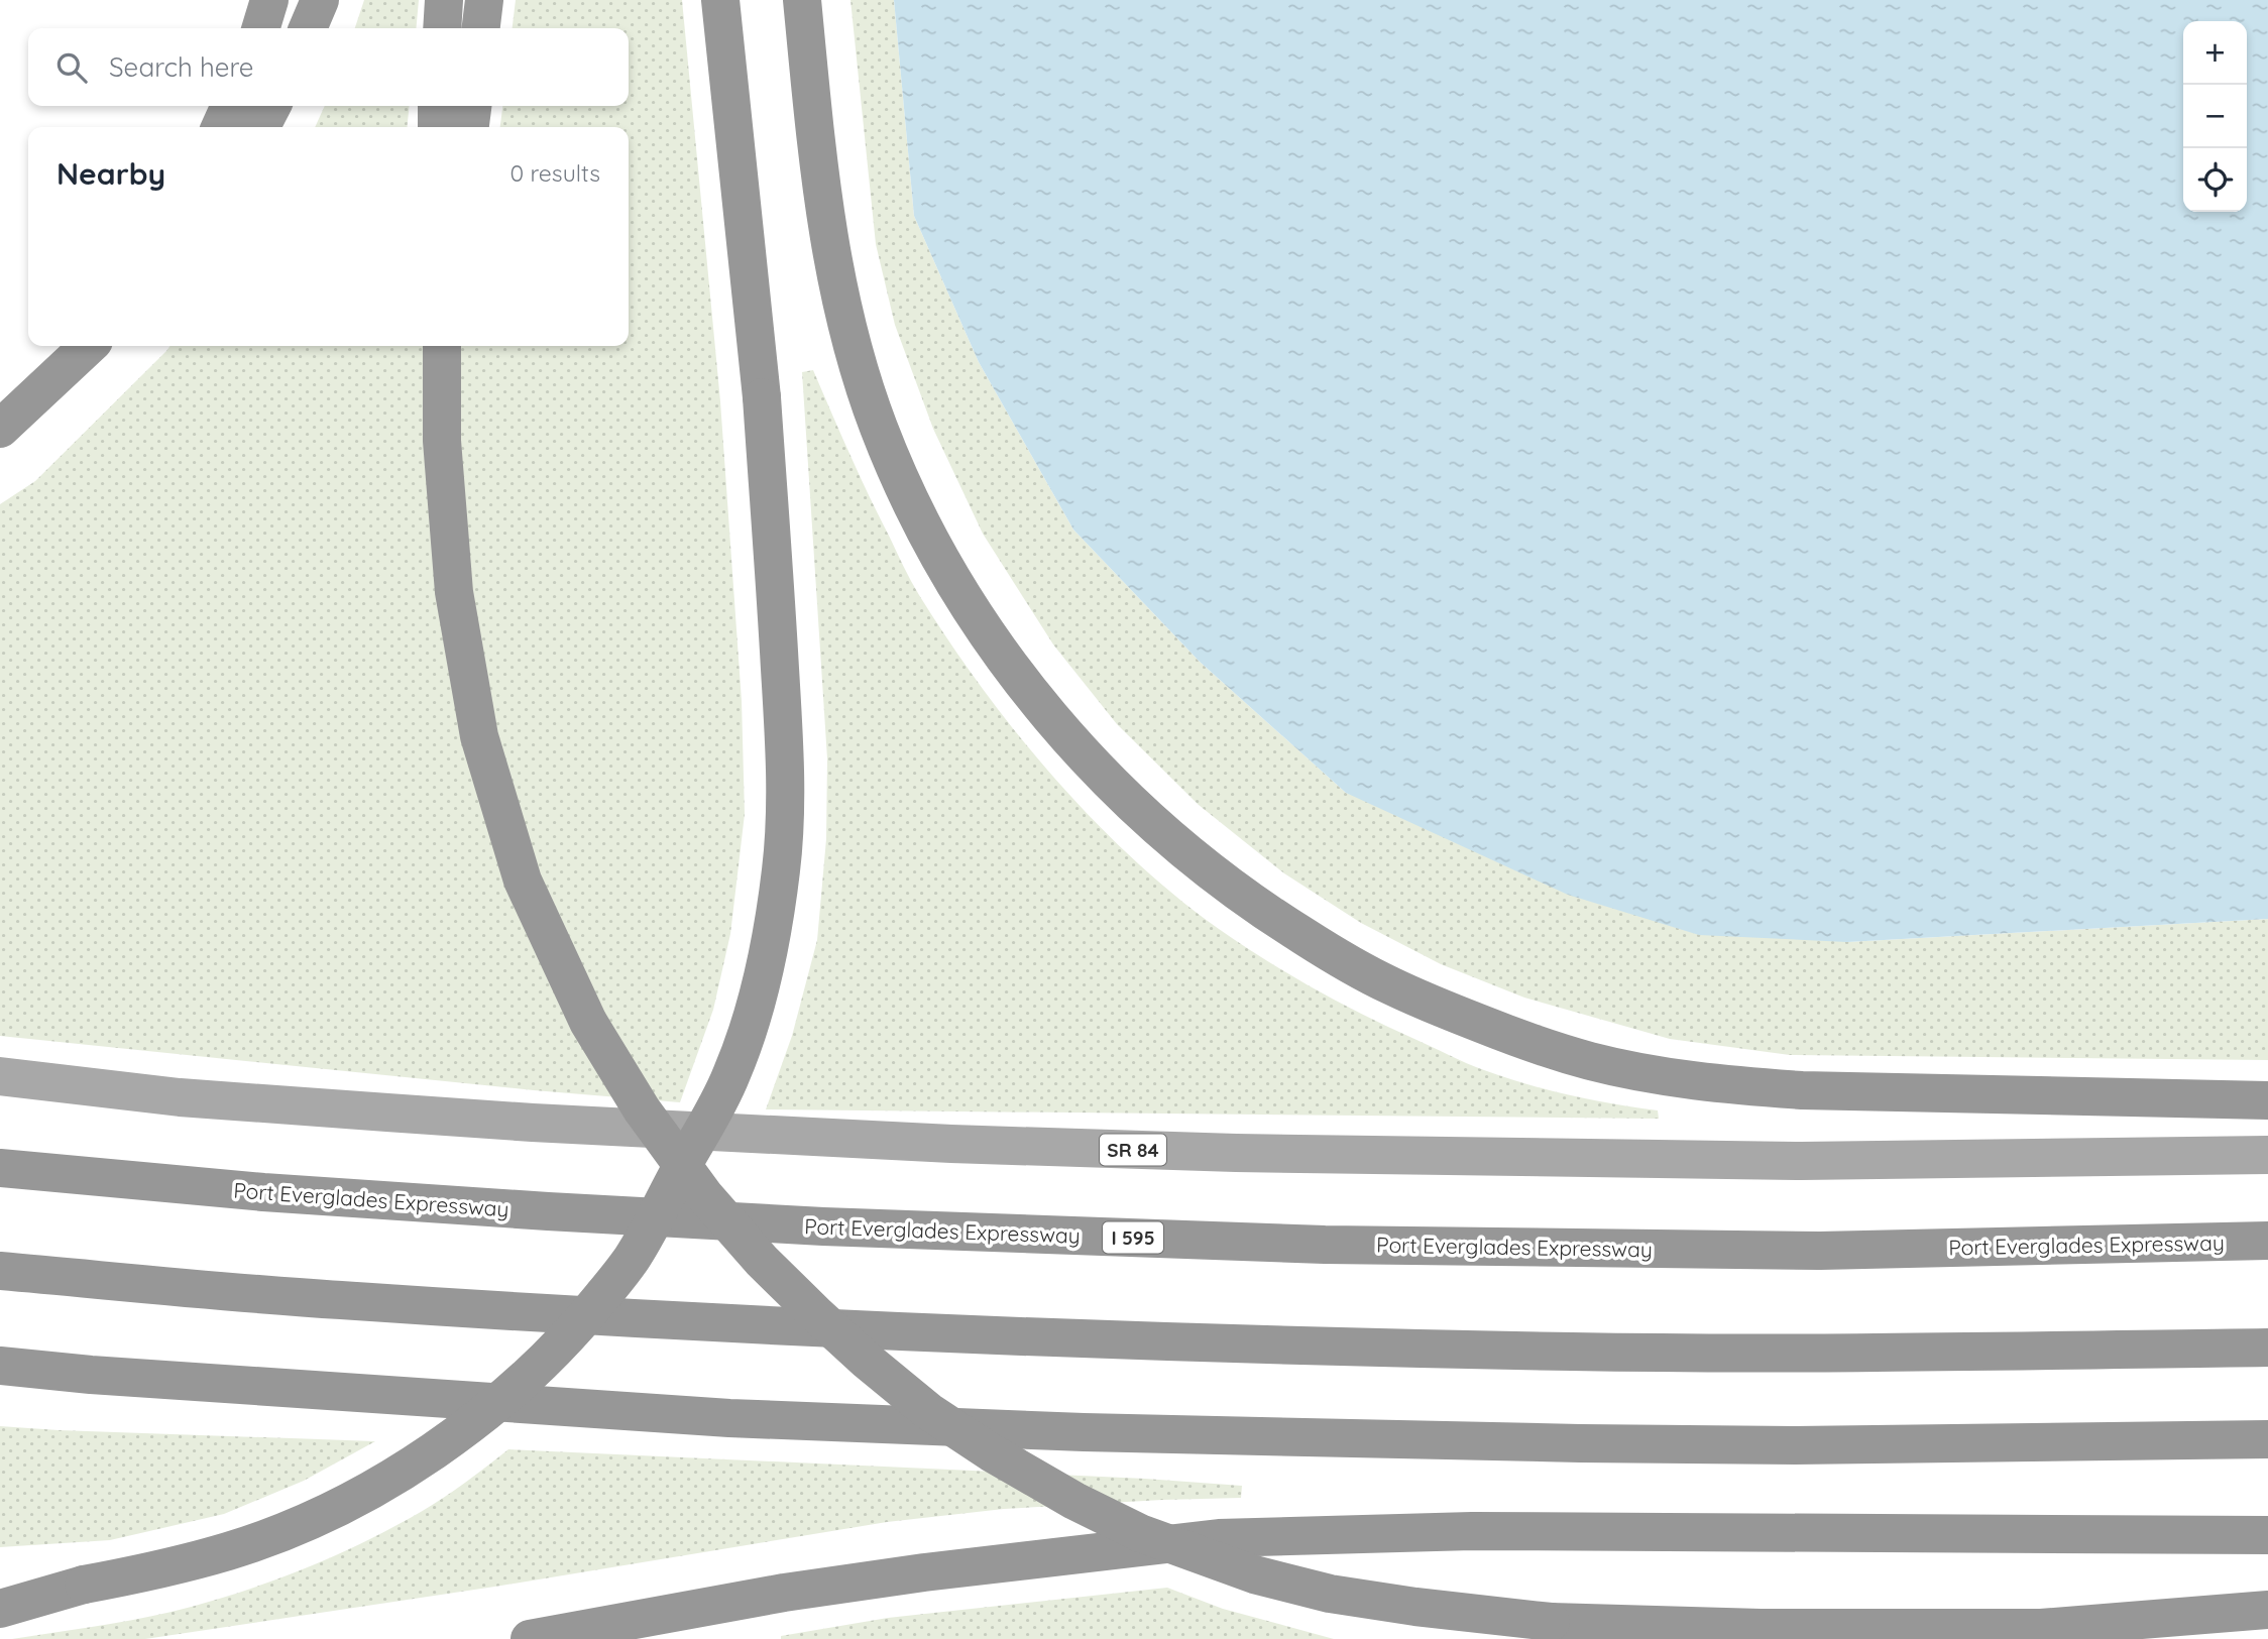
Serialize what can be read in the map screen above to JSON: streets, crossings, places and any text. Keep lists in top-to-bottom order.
{
  "streets": {
    "highway": ["Port Everglades Expressway", "I 595"],
    "main road": ["SR 84"]
  },
  "page": {
    "map_buttons": ["+", "−"],
    "search": "Search here",
    "heading": ["Nearby", "0 results"]
  }
}
